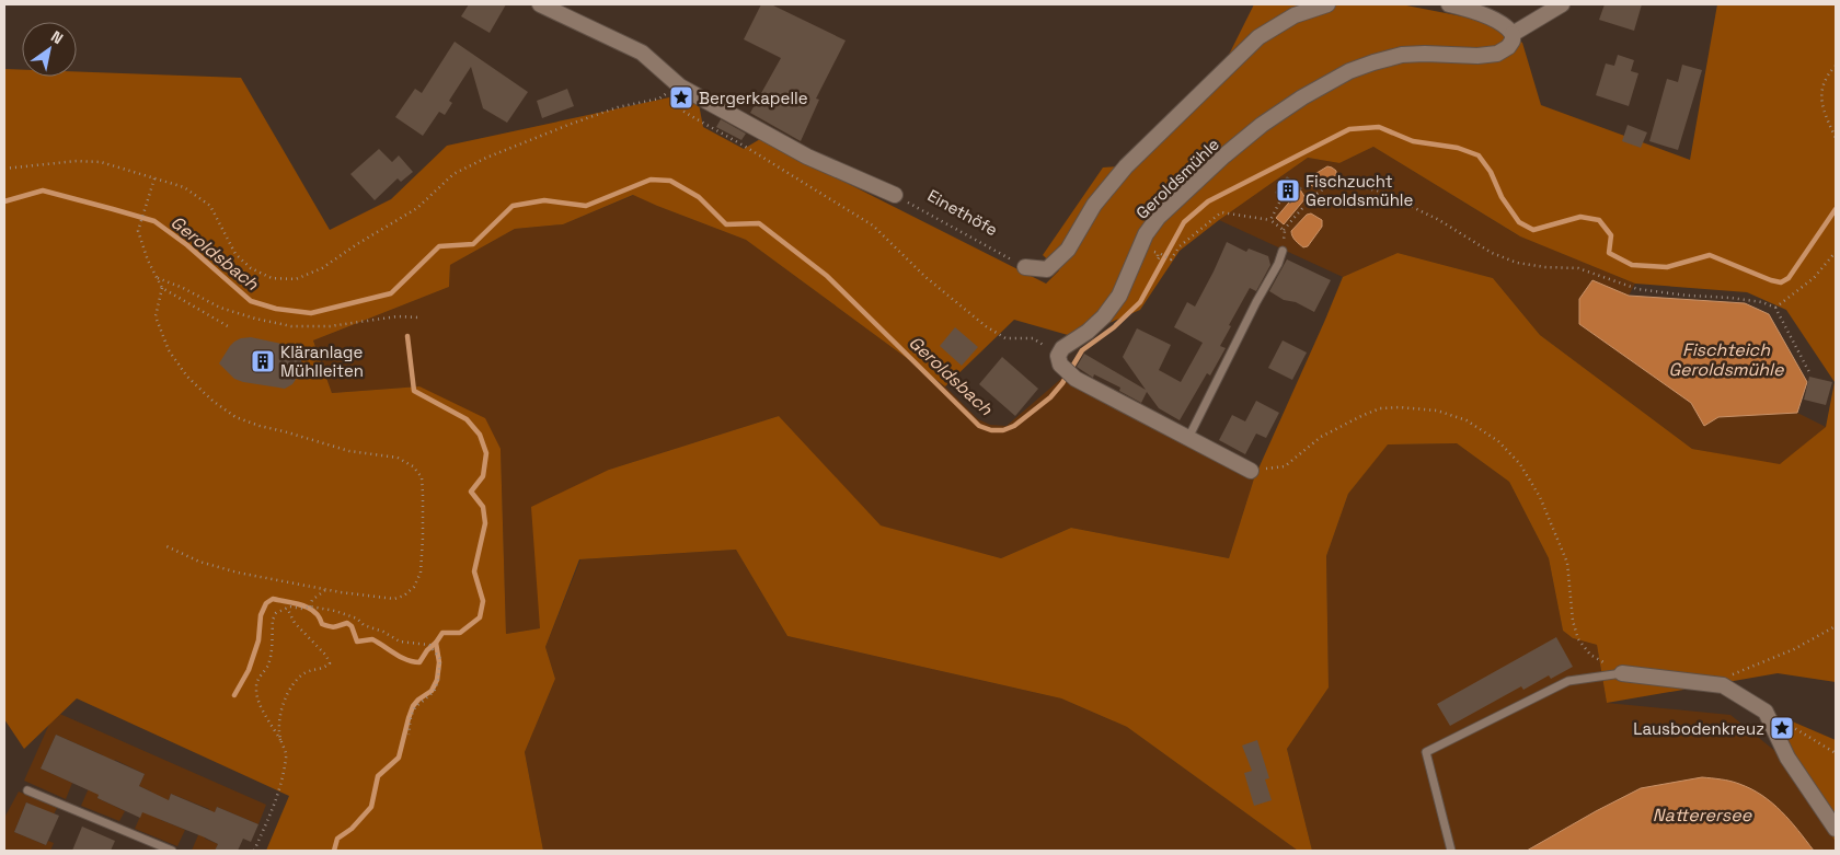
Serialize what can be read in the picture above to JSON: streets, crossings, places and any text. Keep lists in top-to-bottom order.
{
  "streets": {
    "street": ["Geroldsmühle"],
    "path": ["Einethöfe"]
  },
  "water": ["Geroldsbach", "Fischteich Geroldsmühle", "Natterersee"],
  "places": {
    "place": ["Bergerkapelle", "Lausbodenkreuz"],
    "building": ["Fischzucht Geroldsmühle", "Kläranlage Mühlleiten"]
  },
  "north": "top right"
}
